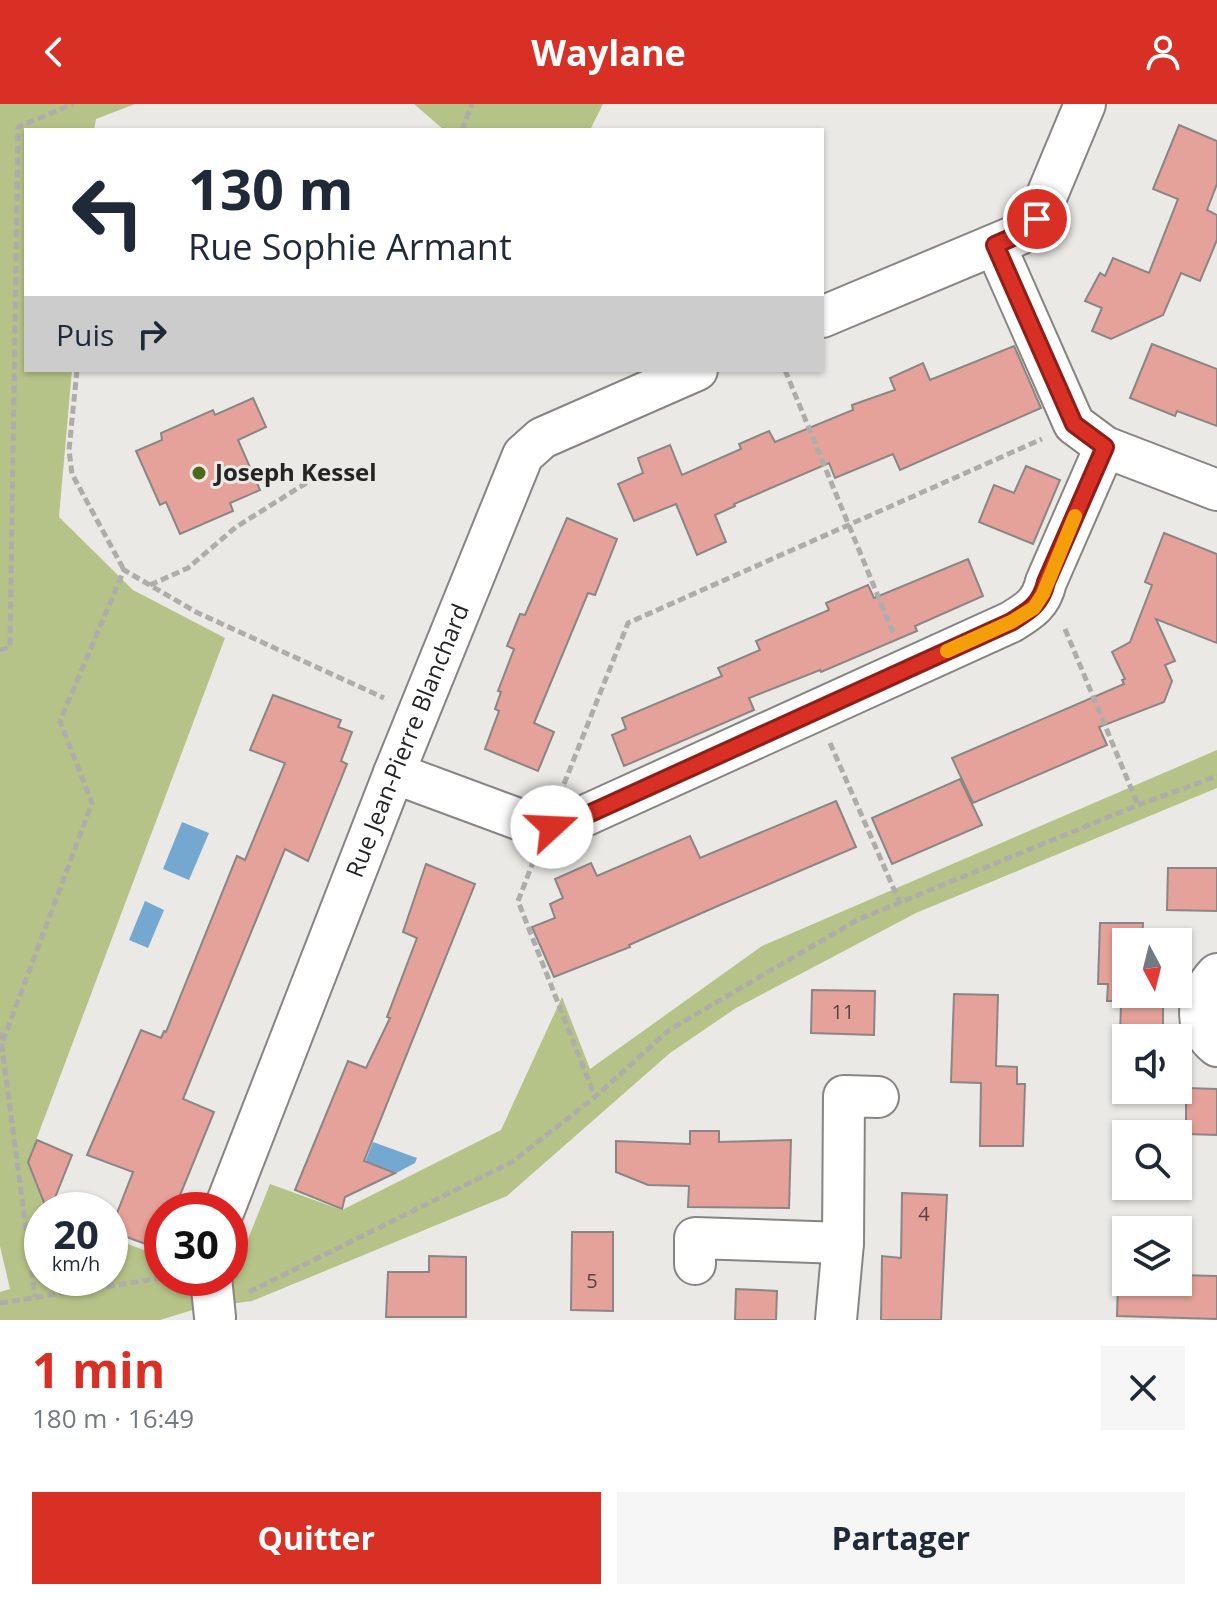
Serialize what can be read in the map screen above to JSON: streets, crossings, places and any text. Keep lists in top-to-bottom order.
{
  "streets": {
    "street": ["Rue Jean-Pierre Blanchard"]
  },
  "places": ["Joseph Kessel"],
  "house_numbers": ["11", "4", "5"],
  "north": "bottom",
  "page": {
    "header": "Waylane",
    "turn": ["130 m", "Rue Sophie Armant"],
    "then": "Puis",
    "speed": "20 km/h",
    "limit": "30",
    "heading": ["1 min", "180 m · 16:49"],
    "buttons": ["Quitter", "Partager"]
  }
}
